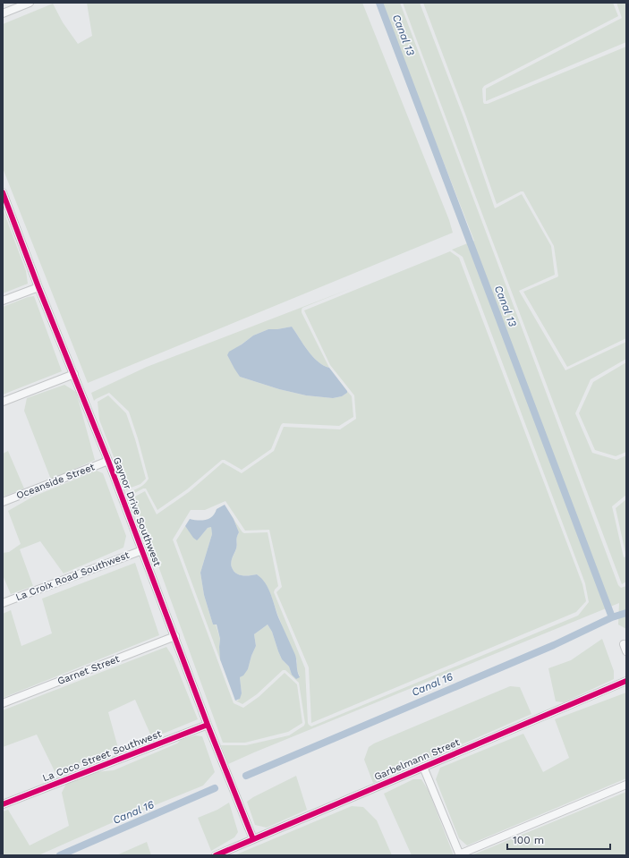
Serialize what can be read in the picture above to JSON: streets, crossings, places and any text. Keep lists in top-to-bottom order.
{
  "streets": {
    "street": [
      "Oceanside Street",
      "Gaynor Drive Southwest",
      "La Croix Road Southwest",
      "Garnet Street",
      "La Coco Street Southwest",
      "Garbelmann Street"
    ]
  },
  "crossings": [
    ["Oceanside Street", "Gaynor Drive Southwest"],
    ["Gaynor Drive Southwest", "La Croix Road Southwest"],
    ["Gaynor Drive Southwest", "Garnet Street"],
    ["Gaynor Drive Southwest", "La Coco Street Southwest"],
    ["Gaynor Drive Southwest", "Garbelmann Street"]
  ],
  "water": ["Canal 13", "Canal 16"],
  "scale_bar": "100 m"
}
